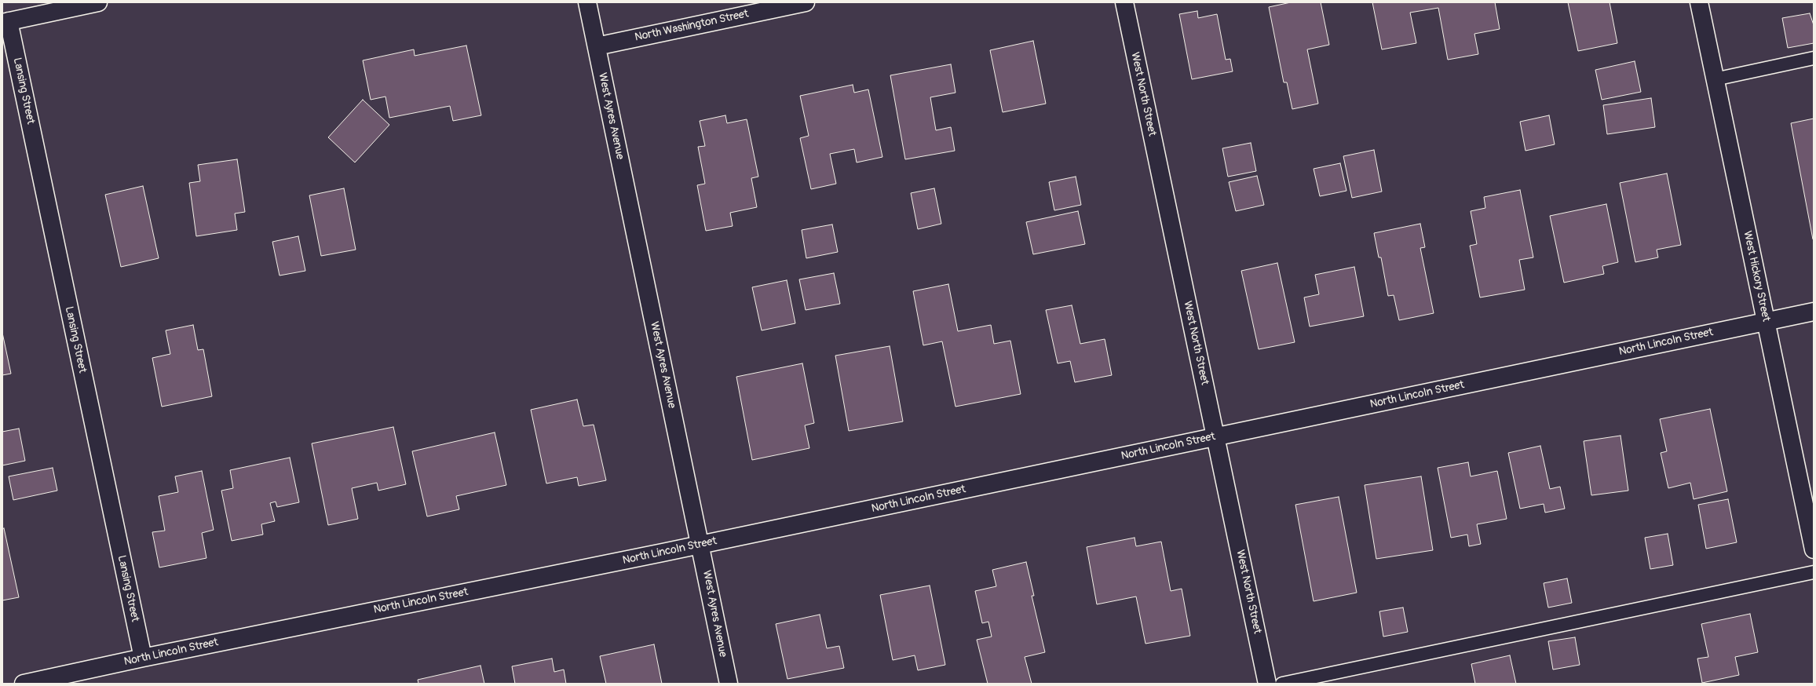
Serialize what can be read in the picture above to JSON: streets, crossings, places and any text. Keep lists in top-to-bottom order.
{
  "streets": {
    "street": [
      "North Washington Street",
      "Lansing Street",
      "West North Street",
      "West Ayres Avenue",
      "West Hickory Street",
      "North Lincoln Street"
    ]
  },
  "crossings": [
    ["North Washington Street", "West Ayres Avenue"],
    ["Lansing Street", "North Lincoln Street"],
    ["West North Street", "North Lincoln Street"],
    ["West Ayres Avenue", "North Lincoln Street"],
    ["West Hickory Street", "North Lincoln Street"]
  ]
}
